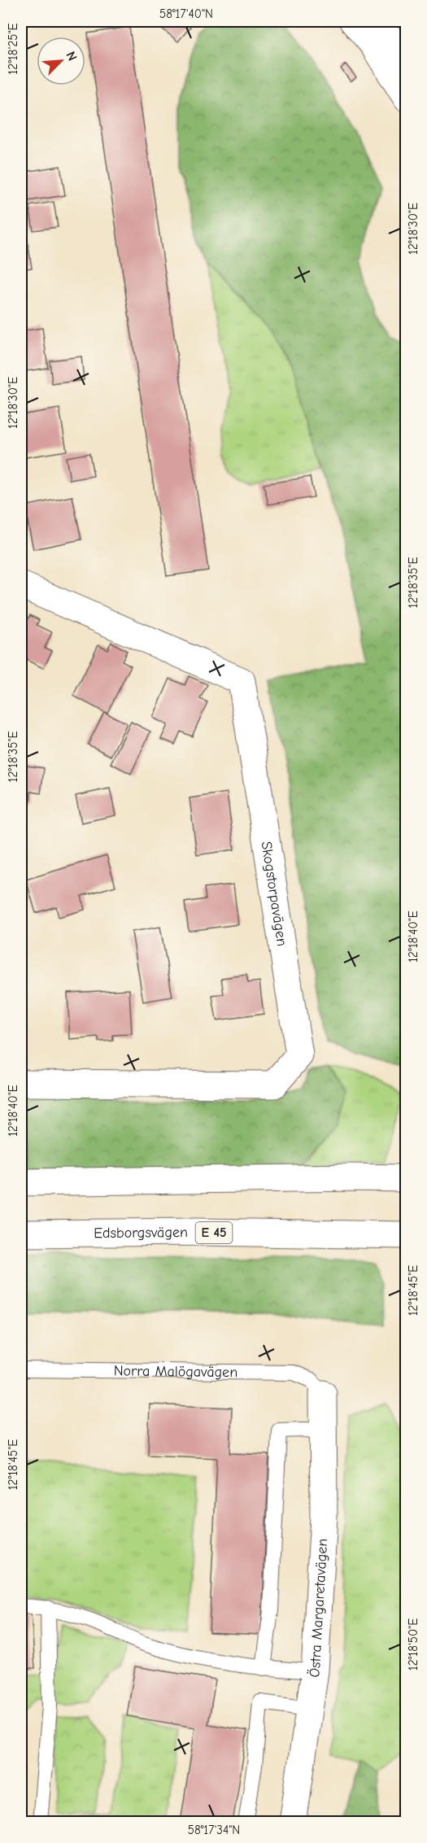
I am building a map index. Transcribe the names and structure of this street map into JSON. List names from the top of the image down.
{
  "streets": {
    "main road": [
      "Skogstorpavägen",
      "Edsborgsvägen",
      "E 45",
      "Östra Margaretavägen"
    ],
    "lane": ["Norra Malögavägen"]
  },
  "crossings": [
    ["Norra Malögavägen", "Östra Margaretavägen"]
  ],
  "north": "top right",
  "coordinates": [
    "58°17'40\"N",
    "12°18'25\"E",
    "12°18'30\"E",
    "12°18'35\"E",
    "12°18'40\"E",
    "12°18'45\"E",
    "12°18'50\"E",
    "58°17'34\"N"
  ]
}
